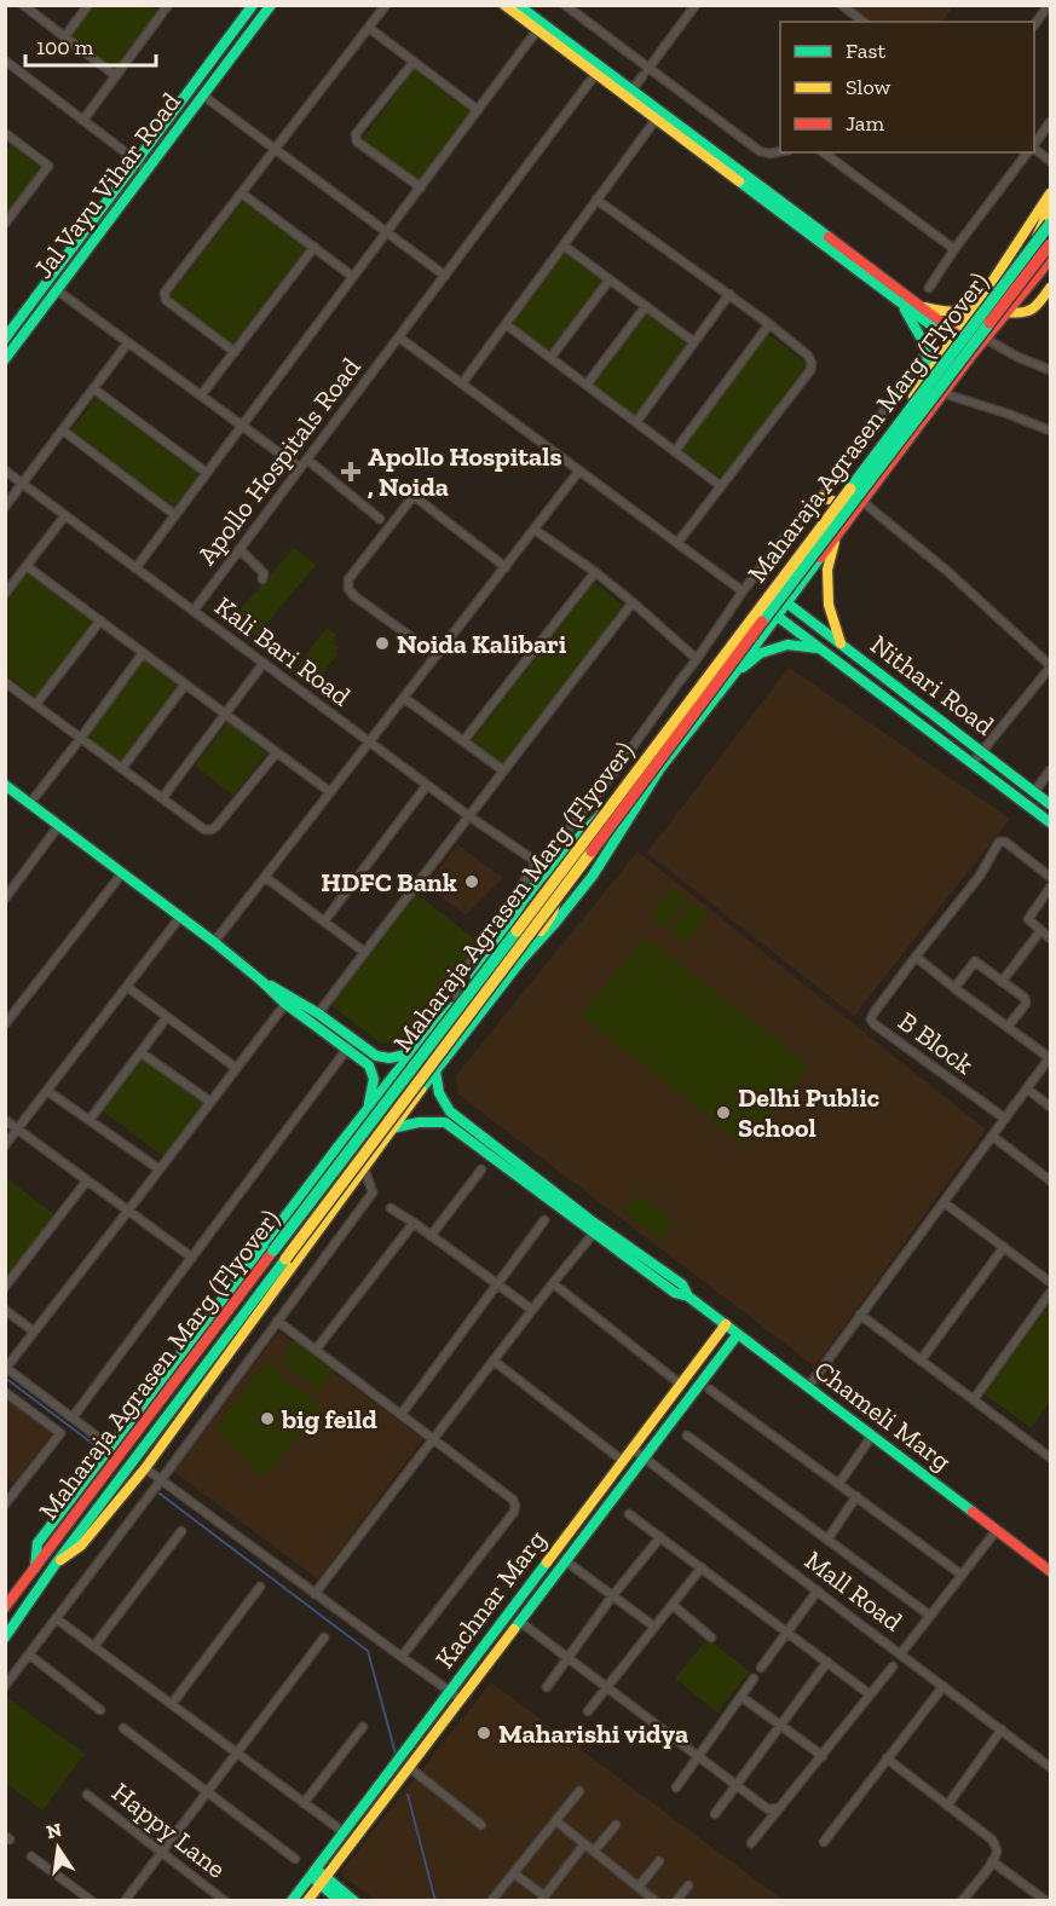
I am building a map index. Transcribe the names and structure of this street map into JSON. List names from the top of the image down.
{
  "streets": {
    "main road": [
      "Jal Vayu Vihar Road",
      "Maharaja Agrasen Marg (Flyover)",
      "Nithari Road",
      "Chameli Marg",
      "Kachnar Marg"
    ],
    "street": [
      "Apollo Hospitals Road",
      "Kali Bari Road",
      "B Block",
      "Mall Road",
      "Happy Lane"
    ]
  },
  "crossings": [
    ["Apollo Hospitals Road", "Kali Bari Road"],
    ["Chameli Marg", "Kachnar Marg"],
    ["Mall Road", "Kachnar Marg"]
  ],
  "places": {
    "health": ["Apollo Hospitals , Noida"],
    "other": [
      "Noida Kalibari",
      "HDFC Bank",
      "Delhi Public School",
      "big feild",
      "Maharishi vidya"
    ]
  },
  "legend": ["Fast", "Slow", "Jam"],
  "scale_bar": "100 m",
  "north": "top"
}
